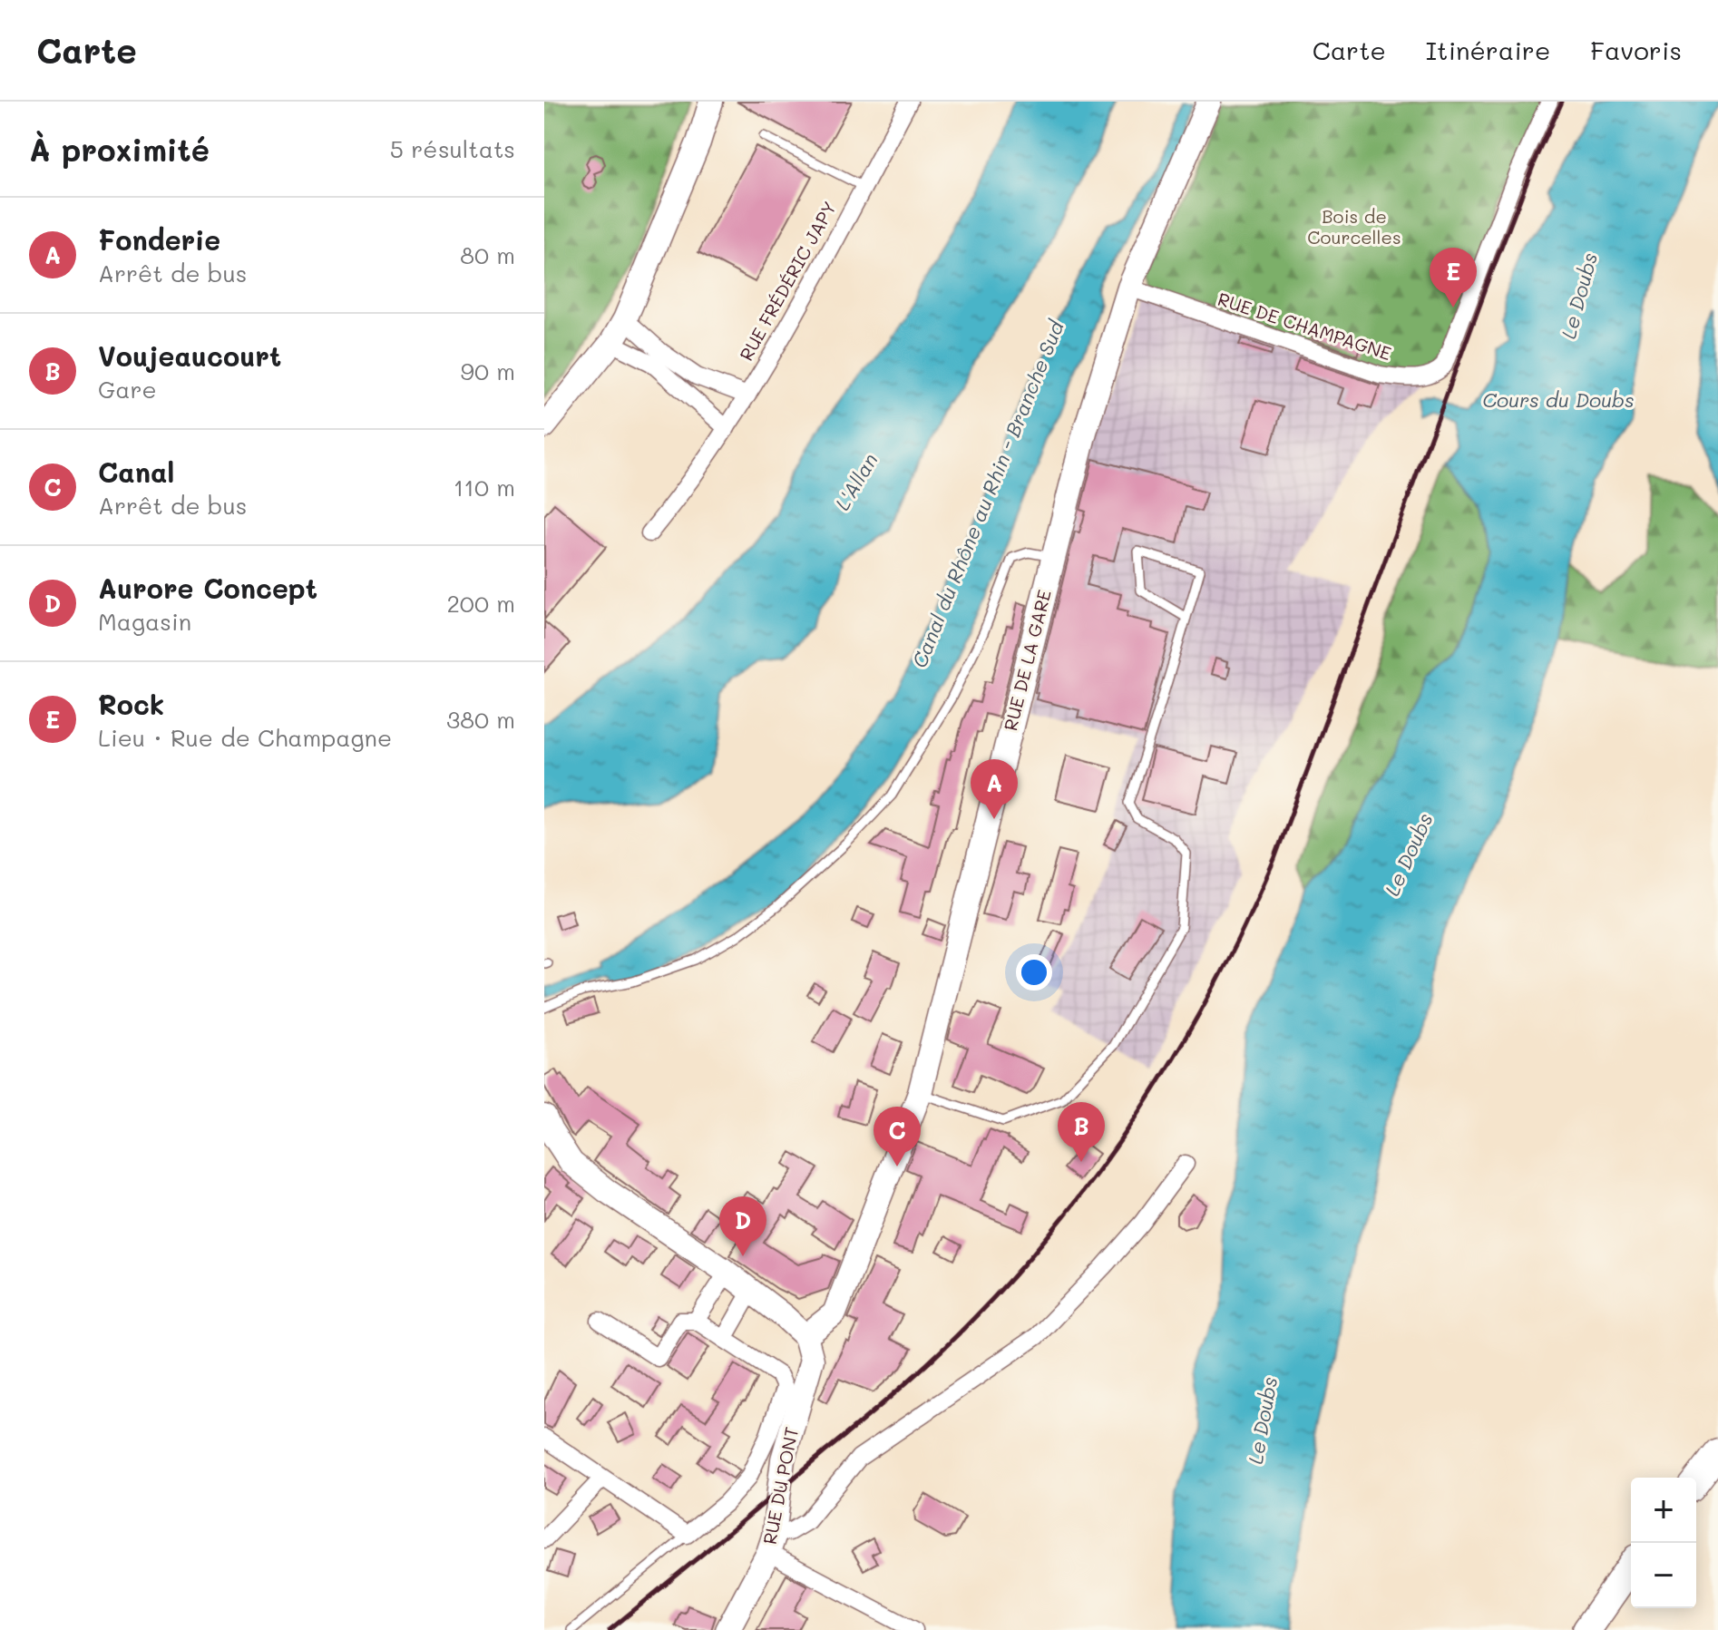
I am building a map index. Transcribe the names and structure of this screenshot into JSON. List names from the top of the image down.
{
  "streets": {
    "main road": ["RUE DE LA GARE", "RUE DU PONT"],
    "street": ["RUE FRÉDÉRIC JAPY", "RUE DE CHAMPAGNE"]
  },
  "crossings": [
    ["RUE DE CHAMPAGNE", "RUE DE LA GARE"],
    ["RUE DE LA GARE", "RUE DU PONT"]
  ],
  "water": [
    "Le Doubs",
    "Cours du Doubs",
    "L'Allan",
    "Canal du Rhône au Rhin - Branche Sud"
  ],
  "parks": ["Bois de Courcelles"],
  "page": {
    "header": "Carte",
    "nav": ["Carte", "Itinéraire", "Favoris"],
    "heading": ["À proximité", "5 résultats"],
    "list": [
      {
        "mark": "A",
        "name": "Fonderie",
        "note": "Arrêt de bus",
        "value": "80 m"
      },
      {
        "mark": "B",
        "name": "Voujeaucourt",
        "note": "Gare",
        "value": "90 m"
      },
      {
        "mark": "C",
        "name": "Canal",
        "note": "Arrêt de bus",
        "value": "110 m"
      },
      {
        "mark": "D",
        "name": "Aurore Concept",
        "note": "Magasin",
        "value": "200 m"
      },
      {
        "mark": "E",
        "name": "Rock",
        "note": "Lieu · Rue de Champagne",
        "value": "380 m"
      }
    ],
    "pins": [
      "E",
      "A",
      "B",
      "C",
      "D"
    ],
    "map_buttons": ["+", "−"]
  }
}
